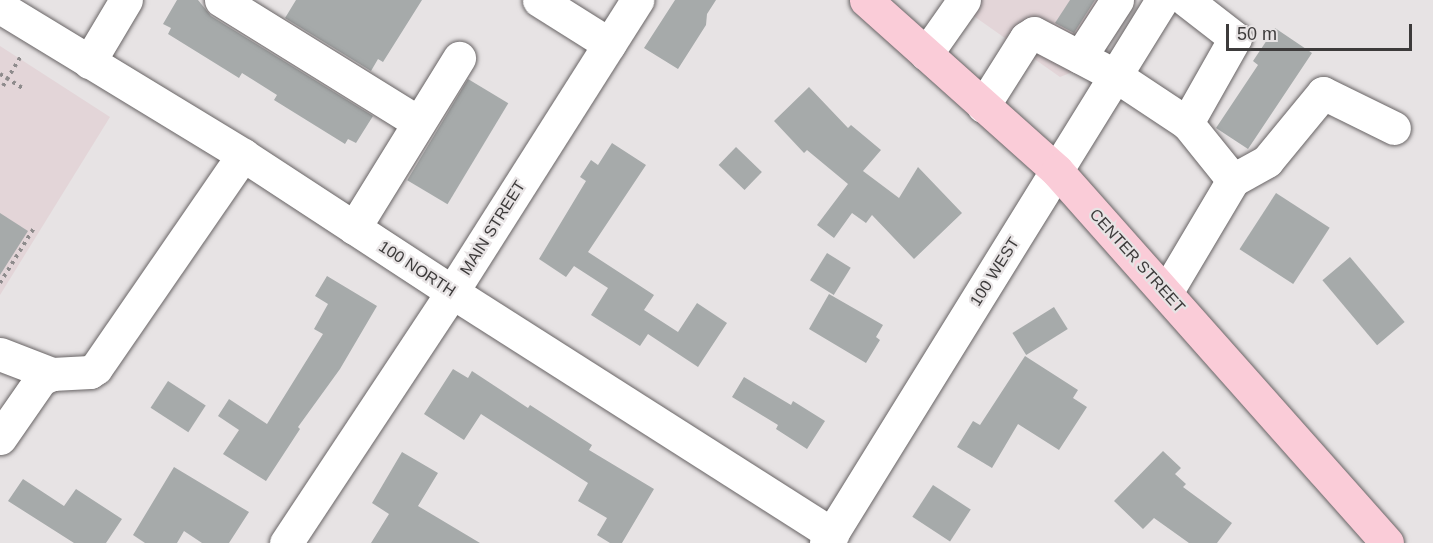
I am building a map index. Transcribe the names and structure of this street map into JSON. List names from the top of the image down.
{
  "streets": {
    "main road": ["CENTER STREET"],
    "street": ["MAIN STREET", "100 NORTH", "100 WEST"]
  },
  "crossings": [
    ["MAIN STREET", "100 NORTH"],
    ["CENTER STREET", "100 WEST"],
    ["100 NORTH", "100 WEST"]
  ],
  "scale_bar": "50 m"
}
